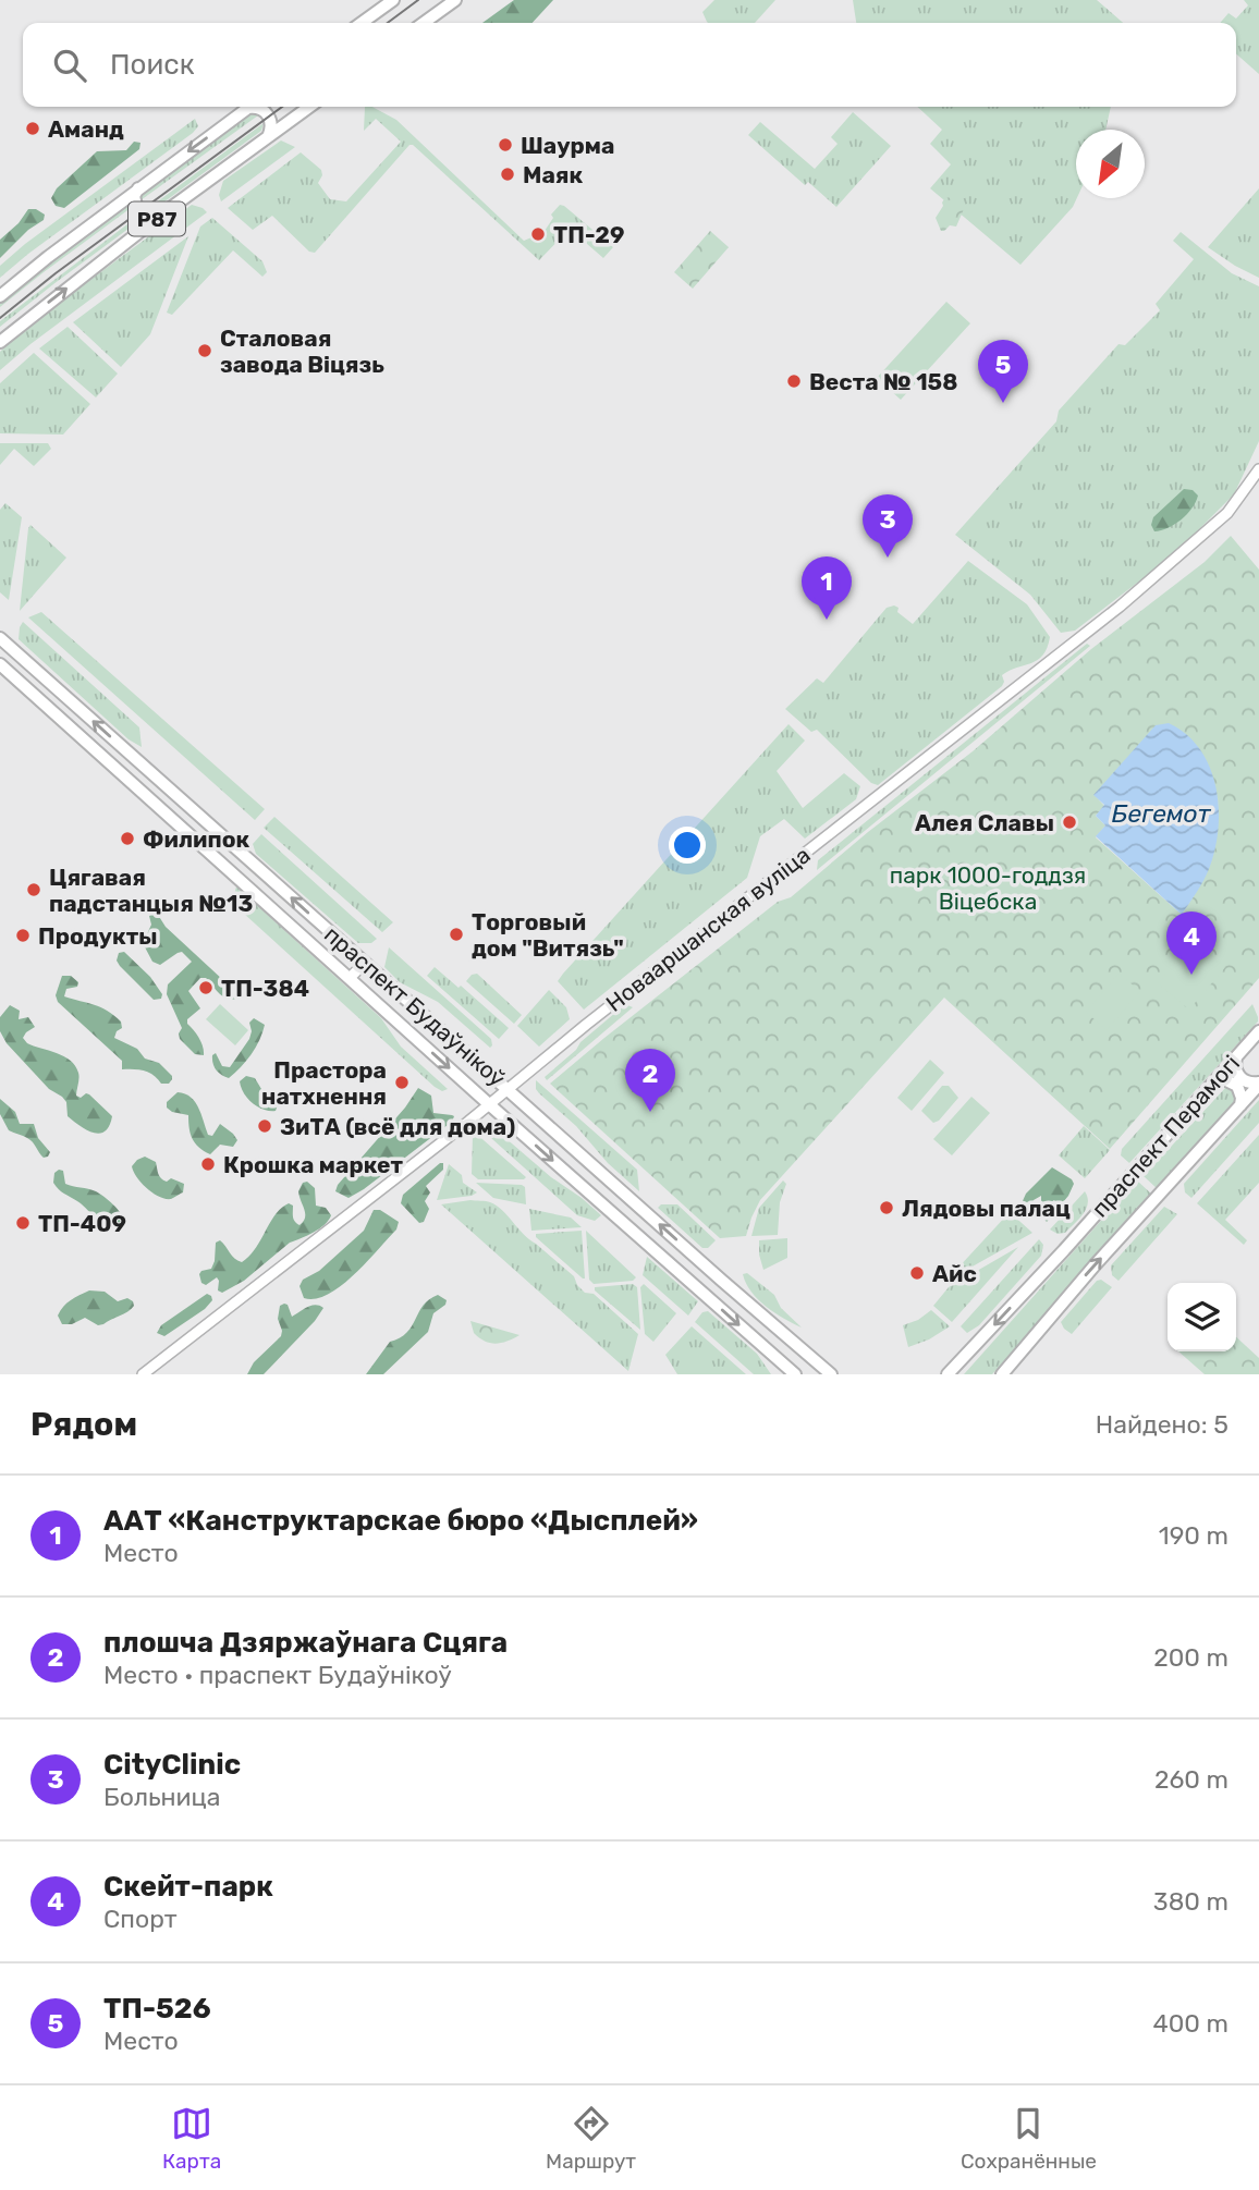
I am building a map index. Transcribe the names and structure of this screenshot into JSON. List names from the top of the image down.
{
  "streets": {
    "main road": ["Р87", "праспект Будаўнікоў", "праспект Перамогі"],
    "street": ["Новааршанская вуліца"]
  },
  "crossings": [
    ["Новааршанская вуліца", "праспект Будаўнікоў"]
  ],
  "water": ["Бегемот"],
  "parks": ["парк 1000-годдзя Віцебска"],
  "places": [
    "Аманд",
    "Шаурма",
    "Маяк",
    "ТП-29",
    "Сталовая завода Віцязь",
    "Веста № 158",
    "Алея Славы",
    "Филипок",
    "Цягавая падстанцыя №13",
    "Торговый дом \"Витязь\"",
    "Продукты",
    "ТП-384",
    "Прастора натхнення",
    "ЗиТА (всё для дома)",
    "Крошка маркет",
    "Лядовы палац",
    "ТП-409",
    "Айс"
  ],
  "north": "bottom left",
  "page": {
    "search": "Поиск",
    "pins": [
      "5",
      "3",
      "1",
      "4",
      "2"
    ],
    "heading": ["Рядом", "Найдено: 5"],
    "list": [
      {
        "mark": "1",
        "name": "ААТ «Канструктарскае бюро «Дысплей»",
        "note": "Место",
        "value": "190 m"
      },
      {
        "mark": "2",
        "name": "плошча Дзяржаўнага Сцяга",
        "note": "Место · праспект Будаўнікоў",
        "value": "200 m"
      },
      {
        "mark": "3",
        "name": "CityClinic",
        "note": "Больница",
        "value": "260 m"
      },
      {
        "mark": "4",
        "name": "Скейт-парк",
        "note": "Спорт",
        "value": "380 m"
      },
      {
        "mark": "5",
        "name": "ТП-526",
        "note": "Место",
        "value": "400 m"
      }
    ],
    "nav": ["Карта", "Маршрут", "Сохранённые"]
  }
}
